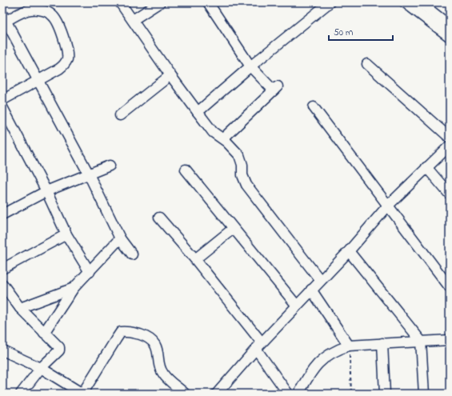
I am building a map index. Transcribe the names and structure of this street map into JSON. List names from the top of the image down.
{
  "scale_bar": "50 m"
}
